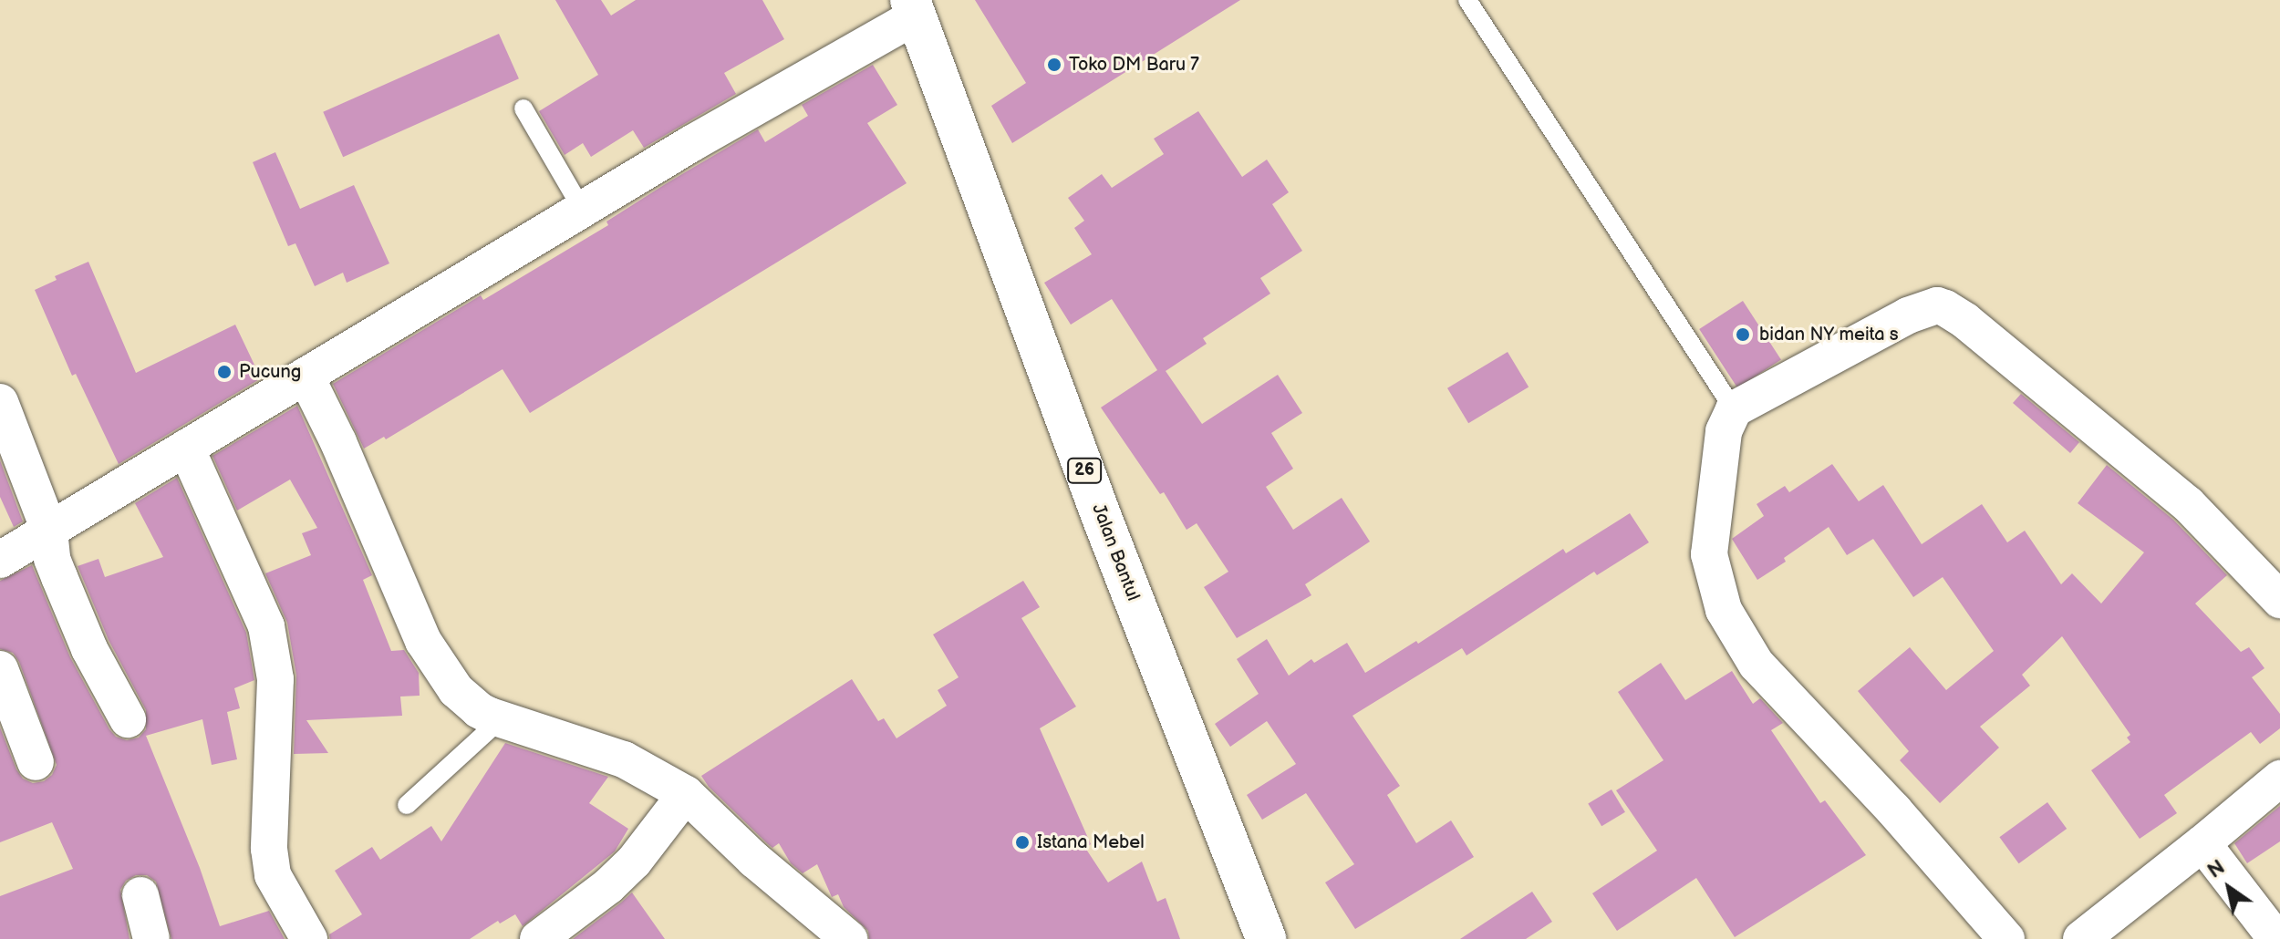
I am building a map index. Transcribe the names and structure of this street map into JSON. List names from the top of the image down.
{
  "streets": {
    "main road": ["26", "Jalan Bantul"]
  },
  "places": [
    "Toko DM Baru 7",
    "bidan NY meita s",
    "Pucung",
    "Istana Mebel"
  ],
  "north": "top left"
}
